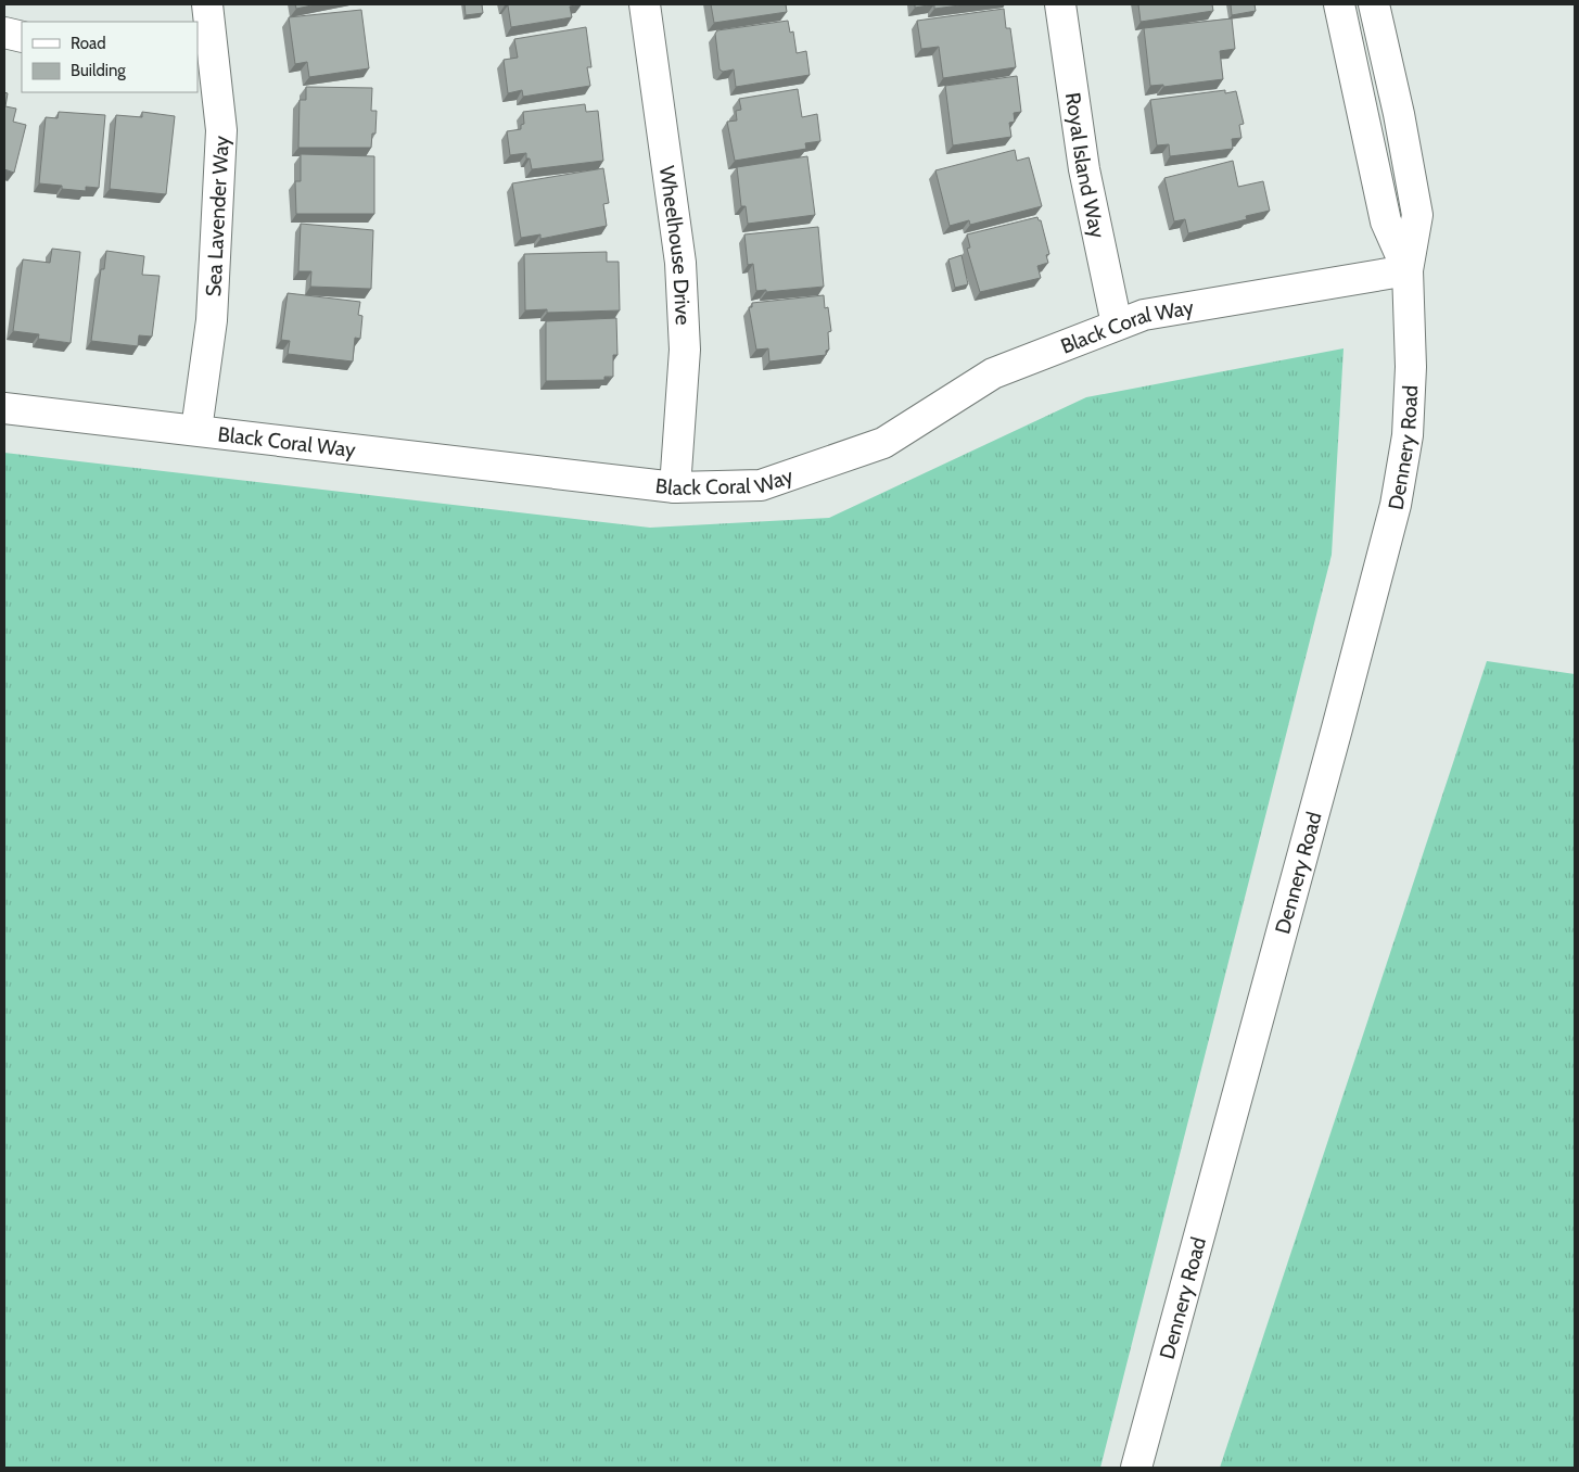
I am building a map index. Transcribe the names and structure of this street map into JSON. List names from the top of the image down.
{
  "streets": {
    "street": [
      "Royal Island Way",
      "Sea Lavender Way",
      "Wheelhouse Drive",
      "Black Coral Way",
      "Dennery Road"
    ]
  },
  "crossings": [
    ["Royal Island Way", "Black Coral Way"],
    ["Sea Lavender Way", "Black Coral Way"],
    ["Wheelhouse Drive", "Black Coral Way"],
    ["Black Coral Way", "Dennery Road"]
  ],
  "legend": ["Road", "Building"]
}
